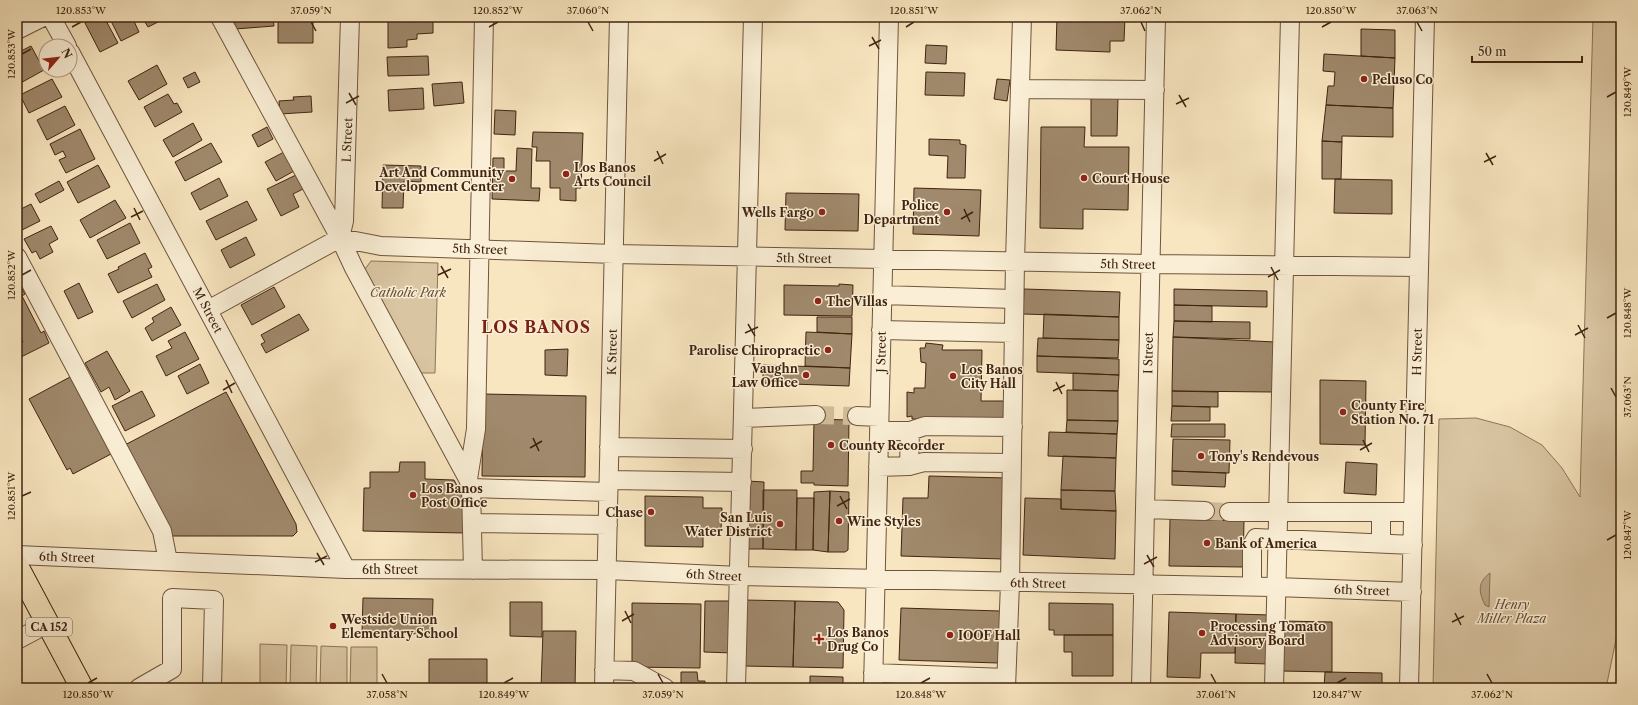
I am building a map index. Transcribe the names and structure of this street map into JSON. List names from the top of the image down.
{
  "streets": {
    "highway": ["CA 152"],
    "street": [
      "L Street",
      "5th Street",
      "M Street",
      "K Street",
      "J Street",
      "H Street",
      "I Street",
      "6th Street"
    ]
  },
  "crossings": [
    ["L Street", "5th Street"],
    ["5th Street", "K Street"],
    ["5th Street", "J Street"],
    ["5th Street", "H Street"],
    ["5th Street", "I Street"],
    ["M Street", "6th Street"],
    ["K Street", "6th Street"],
    ["J Street", "6th Street"],
    ["H Street", "6th Street"],
    ["I Street", "6th Street"]
  ],
  "districts": ["LOS BANOS"],
  "parks": ["Catholic Park", "Henry Miller Plaza"],
  "places": {
    "other": [
      "Peluso Co",
      "Los Banos Arts Council",
      "Court House",
      "Art And Community Development Center",
      "Wells Fargo",
      "Police Department",
      "The Villas",
      "Parolise Chiropractic",
      "Vaughn Law Office",
      "Los Banos City Hall",
      "County Fire Station No. 71",
      "County Recorder",
      "Tony's Rendevous",
      "Los Banos Post Office",
      "Chase",
      "Wine Styles",
      "San Luis Water District",
      "Bank of America",
      "Westside Union Elementary School",
      "Processing Tomato Advisory Board",
      "IOOF Hall"
    ],
    "health": ["Los Banos Drug Co"]
  },
  "scale_bar": "50 m",
  "north": "top right",
  "coordinates": [
    "120.853°W",
    "37.059°N",
    "120.852°W",
    "37.060°N",
    "120.851°W",
    "37.062°N",
    "120.850°W",
    "37.063°N",
    "120.849°W",
    "120.848°W",
    "120.847°W",
    "37.058°N",
    "37.061°N"
  ]
}
